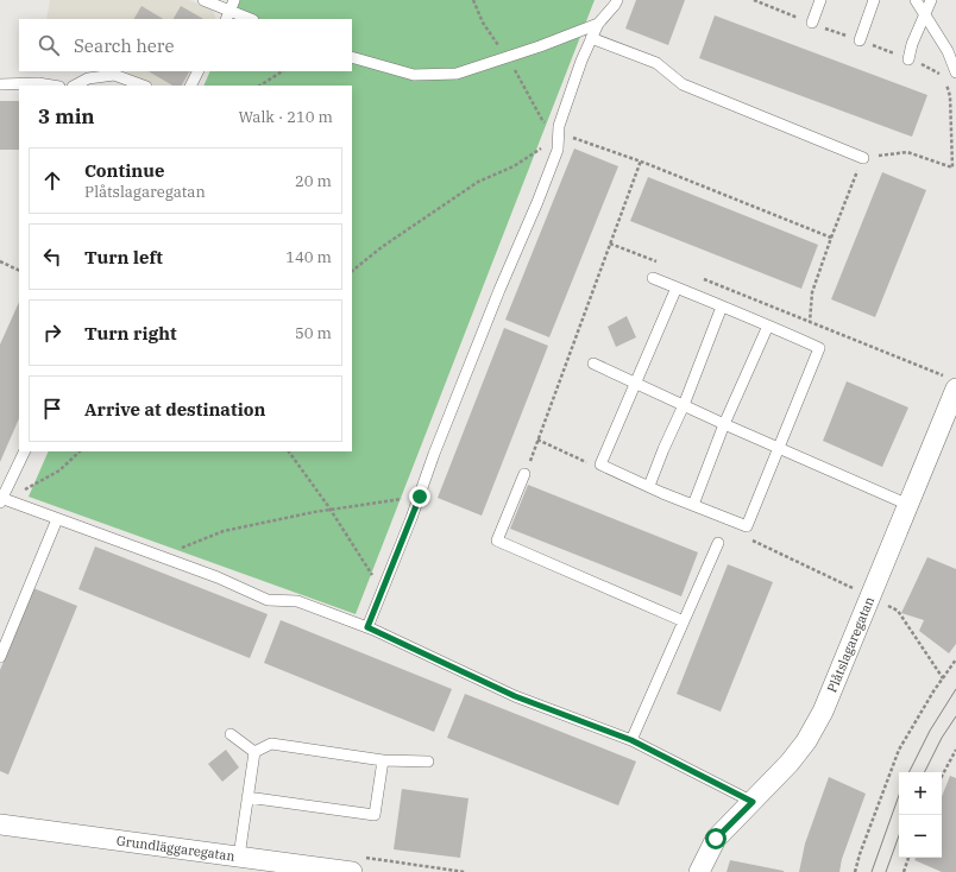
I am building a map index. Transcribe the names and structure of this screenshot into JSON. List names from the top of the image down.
{
  "streets": {
    "street": ["Plåtslagaregatan", "Grundläggaregatan"]
  },
  "page": {
    "search": "Search here",
    "heading": ["3 min", "Walk · 210 m"],
    "list": [
      ["Continue", "Plåtslagaregatan", "20 m"],
      ["Turn left", "140 m"],
      ["Turn right", "50 m"],
      "Arrive at destination"
    ],
    "map_buttons": ["+", "−"]
  }
}
